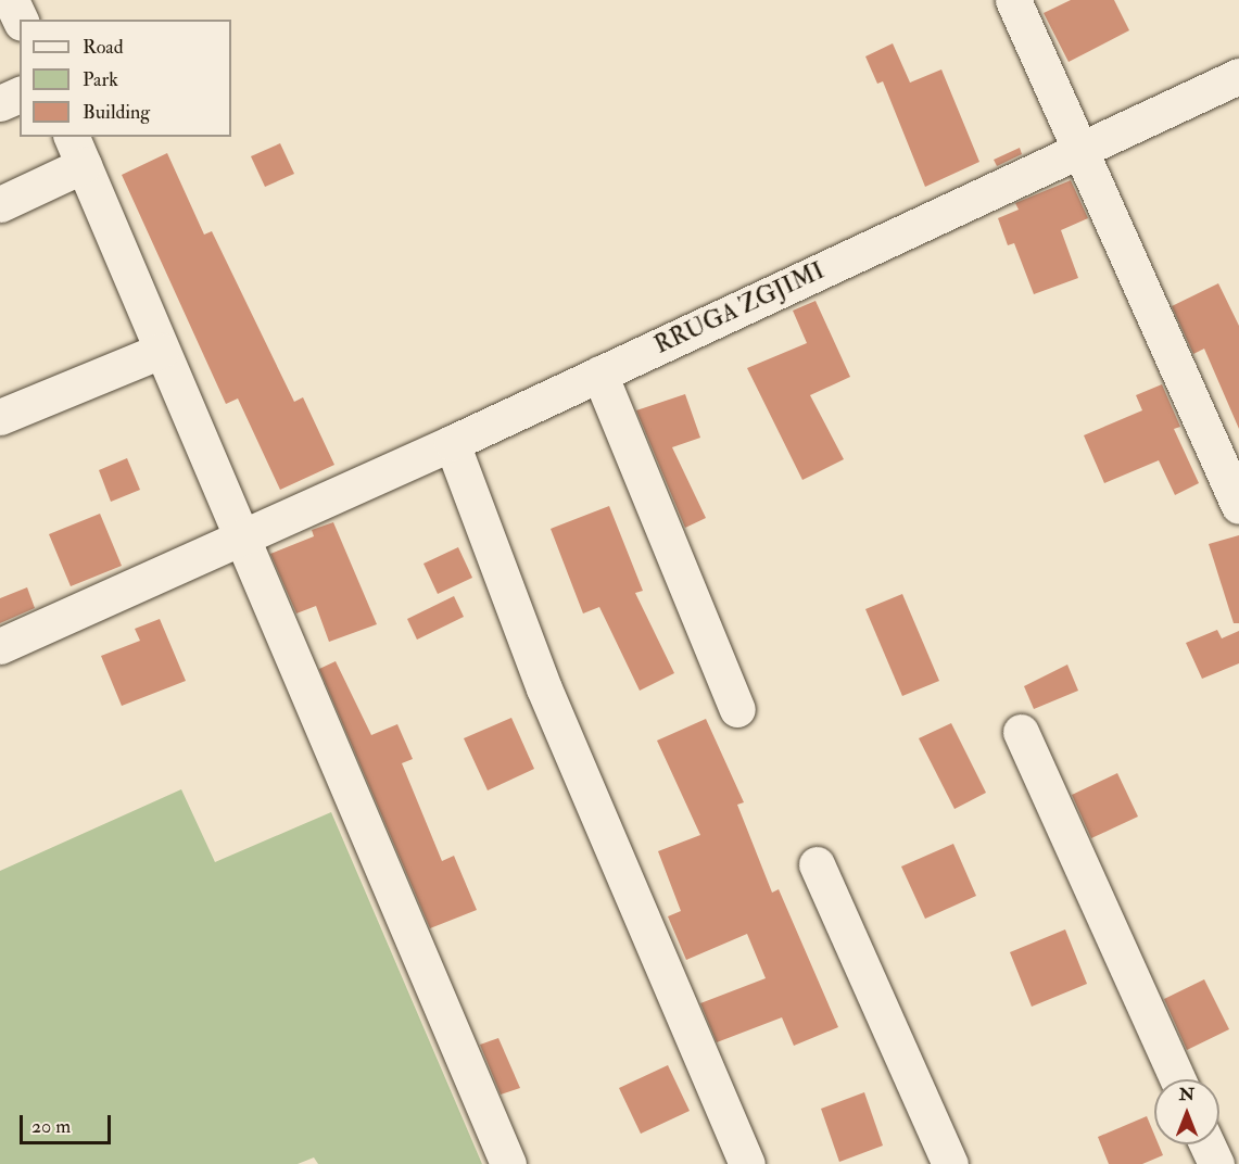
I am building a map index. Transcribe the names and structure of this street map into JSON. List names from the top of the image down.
{
  "streets": {
    "street": ["RRUGA ZGJIMI"]
  },
  "legend": ["Road", "Park", "Building"],
  "scale_bar": "20 m",
  "north": "top"
}
